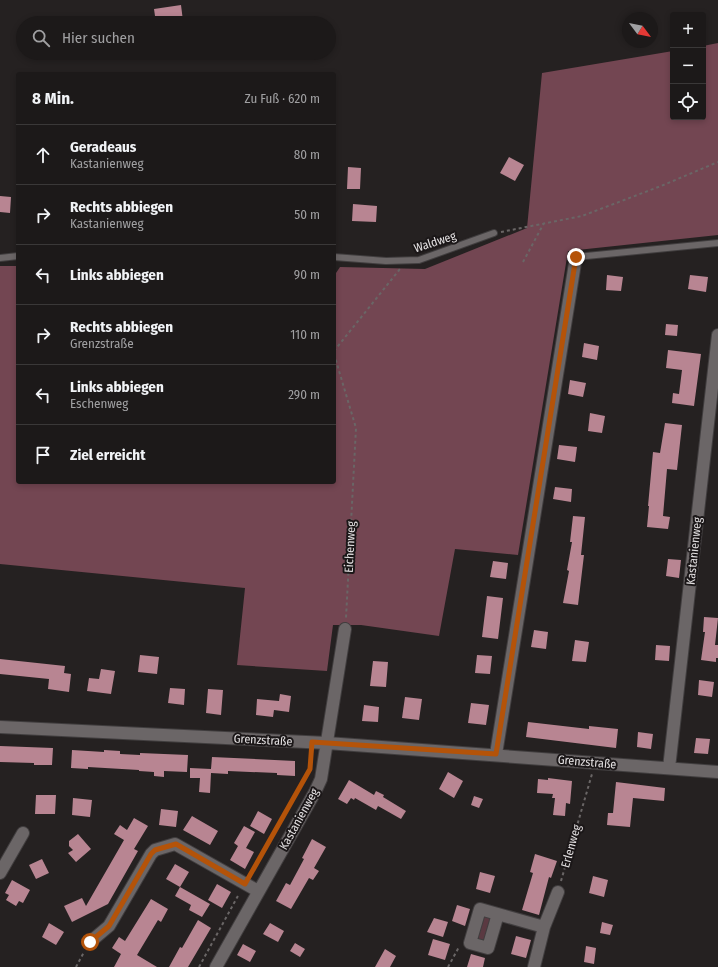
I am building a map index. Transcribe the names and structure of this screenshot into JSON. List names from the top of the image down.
{
  "streets": {
    "street": ["Kastanienweg", "Grenzstraße"],
    "lane": ["Waldweg"],
    "path": ["Eichenweg", "Erlenweg"]
  },
  "crossings": [
    ["Kastanienweg", "Grenzstraße"],
    ["Grenzstraße", "Erlenweg"]
  ],
  "north": "bottom right",
  "page": {
    "map_buttons": ["+", "−"],
    "search": "Hier suchen",
    "heading": ["8 Min.", "Zu Fuß · 620 m"],
    "list": [
      ["Geradeaus", "Kastanienweg", "80 m"],
      ["Rechts abbiegen", "Kastanienweg", "50 m"],
      ["Links abbiegen", "90 m"],
      ["Rechts abbiegen", "Grenzstraße", "110 m"],
      ["Links abbiegen", "Eschenweg", "290 m"],
      "Ziel erreicht"
    ]
  }
}
